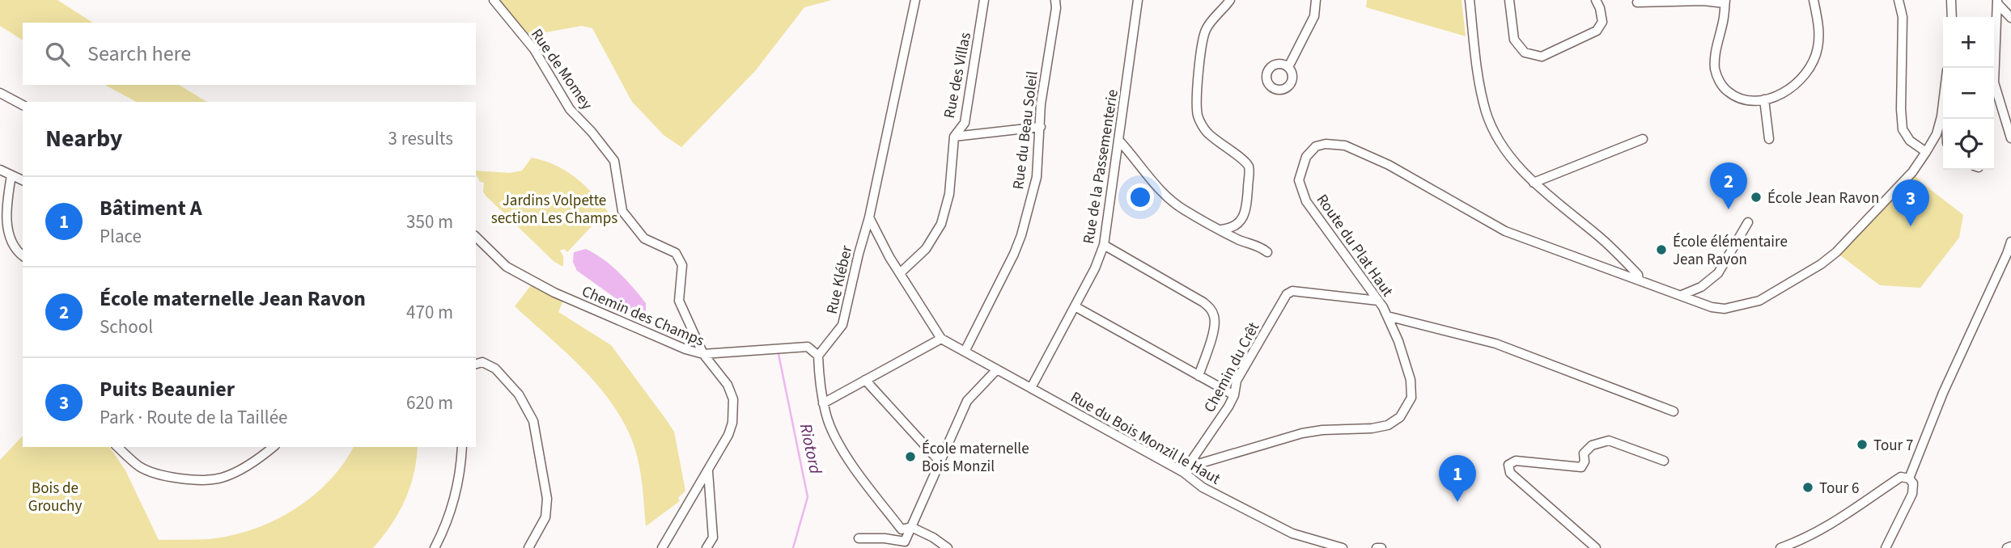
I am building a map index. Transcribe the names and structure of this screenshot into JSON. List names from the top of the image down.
{
  "streets": {
    "street": [
      "Rue de Momey",
      "Rue des Villas",
      "Rue du Beau Soleil",
      "Rue de la Passementerie",
      "Route du Plat Haut",
      "Rue Kléber",
      "Chemin des Champs",
      "Chemin du Crêt",
      "Rue du Bois Monzil le Haut"
    ]
  },
  "crossings": [
    ["Rue de Momey", "Chemin des Champs"],
    ["Rue du Beau Soleil", "Rue du Bois Monzil le Haut"],
    ["Rue de la Passementerie", "Rue du Bois Monzil le Haut"],
    ["Route du Plat Haut", "Chemin du Crêt"],
    ["Route du Plat Haut", "Rue du Bois Monzil le Haut"],
    ["Chemin du Crêt", "Rue du Bois Monzil le Haut"]
  ],
  "water": ["Riotord"],
  "parks": ["Jardins Volpette section Les Champs", "Bois de Grouchy"],
  "places": [
    "École Jean Ravon",
    "École élémentaire Jean Ravon",
    "Tour 7",
    "École maternelle Bois Monzil",
    "Tour 6"
  ],
  "page": {
    "map_buttons": ["+", "−"],
    "search": "Search here",
    "heading": ["Nearby", "3 results"],
    "pins": ["2", "3", "1"],
    "list": [
      {
        "mark": "1",
        "name": "Bâtiment A",
        "note": "Place",
        "value": "350 m"
      },
      {
        "mark": "2",
        "name": "École maternelle Jean Ravon",
        "note": "School",
        "value": "470 m"
      },
      {
        "mark": "3",
        "name": "Puits Beaunier",
        "note": "Park · Route de la Taillée",
        "value": "620 m"
      }
    ]
  }
}
